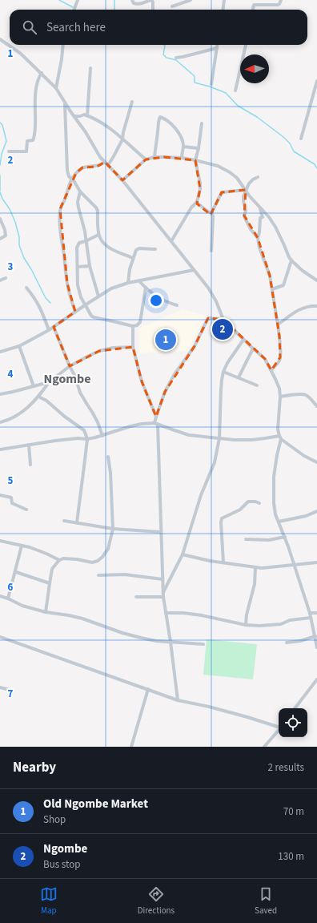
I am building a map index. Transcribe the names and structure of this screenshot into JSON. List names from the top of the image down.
{
  "districts": ["Ngombe"],
  "north": "left",
  "page": {
    "search": "Search here",
    "pins": ["2", "1"],
    "heading": ["Nearby", "2 results"],
    "list": [
      {
        "mark": "1",
        "name": "Old Ngombe Market",
        "note": "Shop",
        "value": "70 m"
      },
      {
        "mark": "2",
        "name": "Ngombe",
        "note": "Bus stop",
        "value": "130 m"
      }
    ],
    "nav": ["Map", "Directions", "Saved"]
  },
  "grid": {
    "rows": [
      "1",
      "2",
      "3",
      "4",
      "5",
      "6",
      "7"
    ]
  }
}
